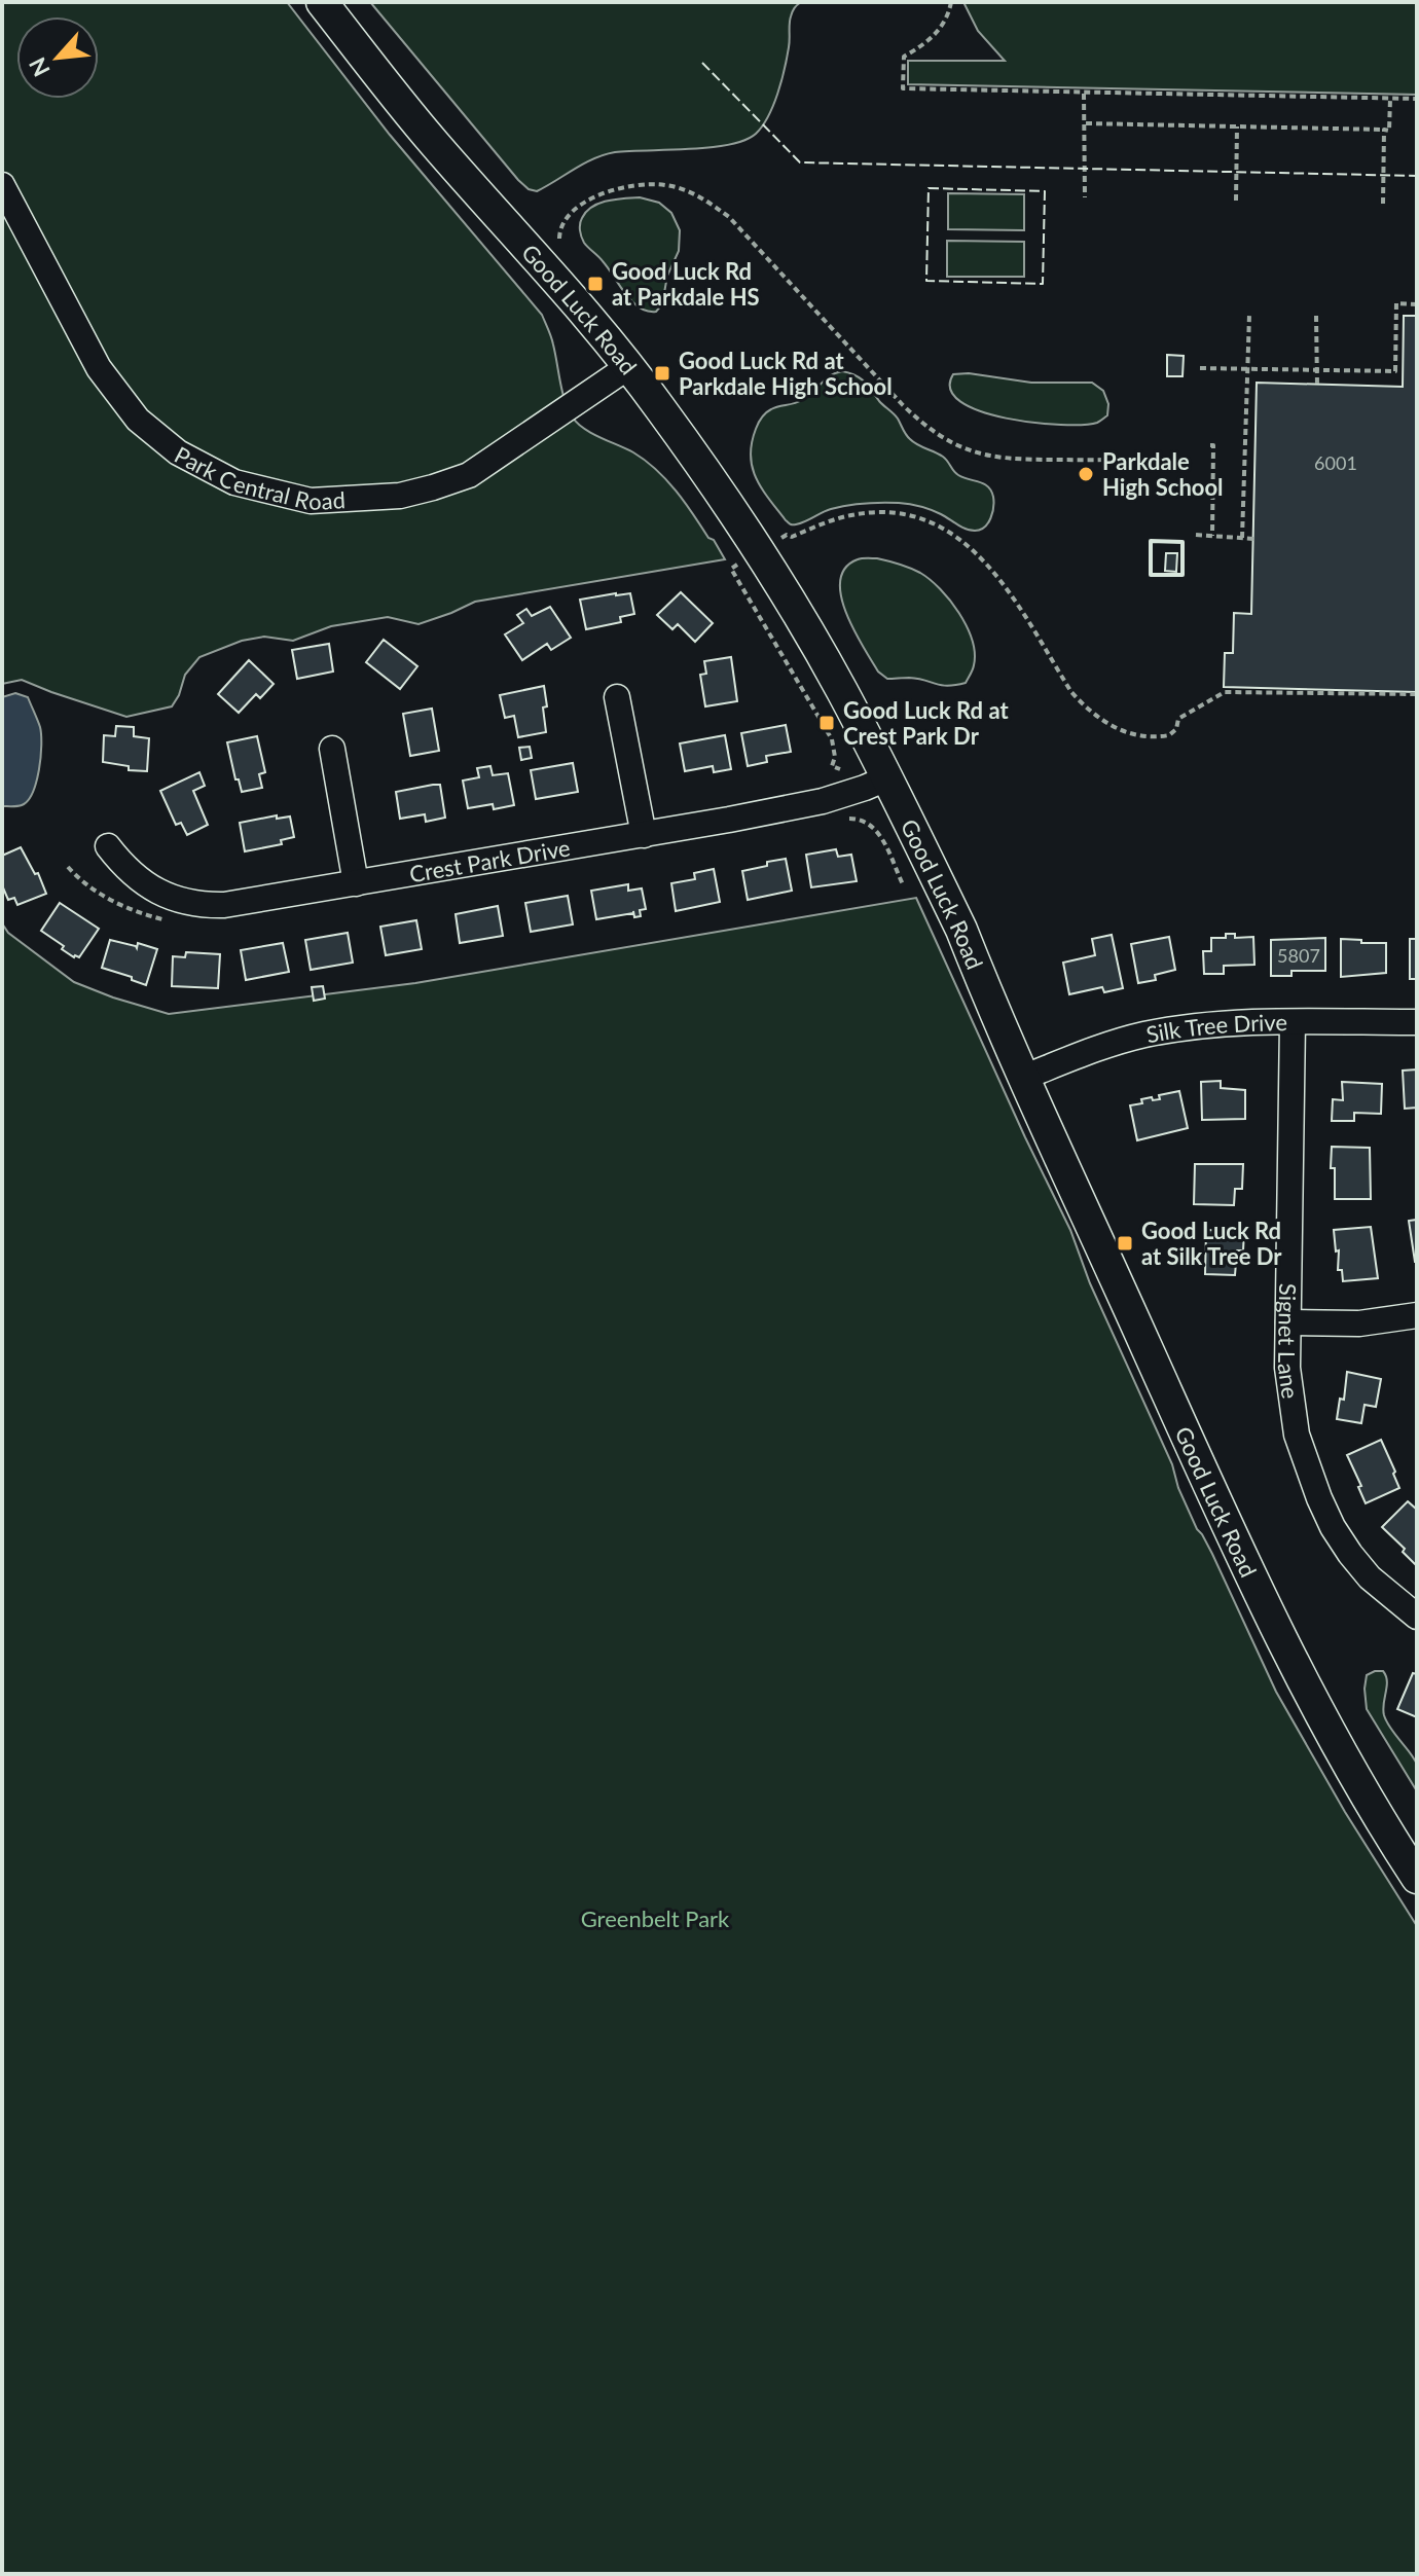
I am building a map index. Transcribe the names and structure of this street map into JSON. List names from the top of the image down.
{
  "streets": {
    "main road": ["Good Luck Road"],
    "street": [
      "Park Central Road",
      "Crest Park Drive",
      "Silk Tree Drive",
      "Signet Lane"
    ]
  },
  "crossings": [
    ["Good Luck Road", "Park Central Road"],
    ["Good Luck Road", "Crest Park Drive"],
    ["Good Luck Road", "Silk Tree Drive"],
    ["Silk Tree Drive", "Signet Lane"]
  ],
  "parks": ["Greenbelt Park"],
  "places": {
    "transit": [
      "Good Luck Rd at Parkdale HS",
      "Good Luck Rd at Parkdale High School",
      "Good Luck Rd at Crest Park Dr",
      "Good Luck Rd at Silk Tree Dr"
    ],
    "other": ["Parkdale High School"]
  },
  "house_numbers": ["6001", "5807"],
  "north": "bottom left"
}
